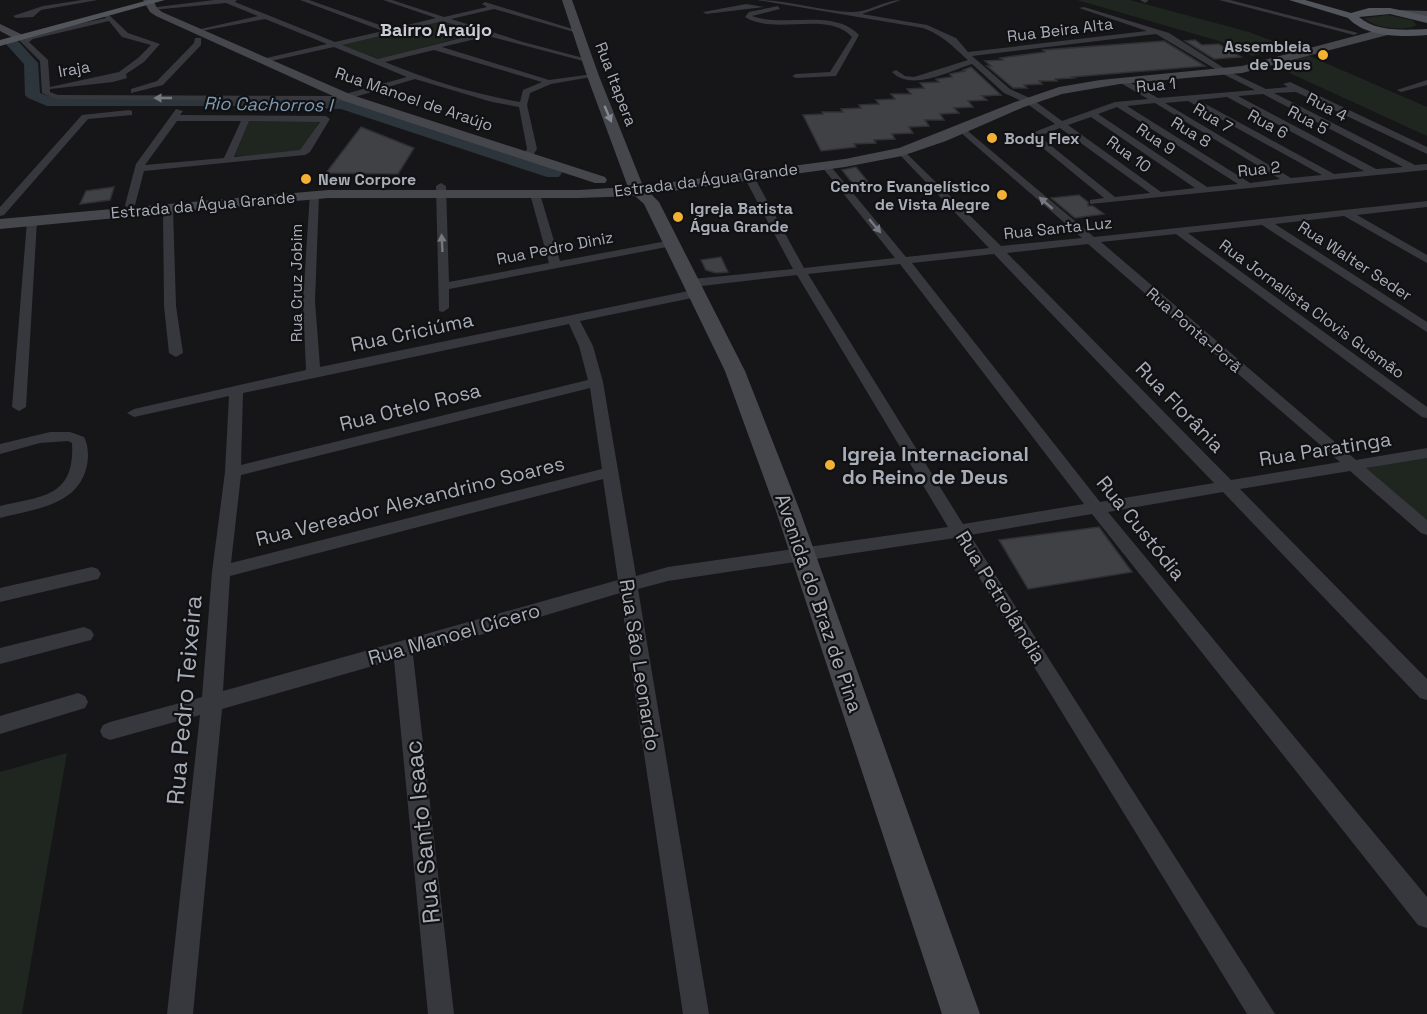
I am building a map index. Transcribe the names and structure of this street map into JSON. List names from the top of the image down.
{
  "streets": {
    "main road": [
      "Rua Itapera",
      "Rua Manoel de Araújo",
      "Estrada da Água Grande",
      "Avenida do Braz de Pina"
    ],
    "street": [
      "Rua Beira Alta",
      "Iraja",
      "Rua 1",
      "Rua 4",
      "Rua 7",
      "Rua 5",
      "Rua 6",
      "Rua 8",
      "Rua 9",
      "Rua 10",
      "Rua 2",
      "Rua Santa Luz",
      "Rua Pedro Diniz",
      "Rua Walter Seder",
      "Rua Cruz Jobim",
      "Rua Jornalista Clovis Gusmão",
      "Rua Ponta-Porã",
      "Rua Criciúma",
      "Rua Otelo Rosa",
      "Rua Florânia",
      "Rua Paratinga",
      "Rua Vereador Alexandrino Soares",
      "Rua Custódia",
      "Rua Petrolândia",
      "Rua Manoel Cícero",
      "Rua São Leonardo",
      "Rua Pedro Teixeira",
      "Rua Santo Isaac"
    ]
  },
  "crossings": [
    ["Rua Beira Alta", "Rua 4"],
    ["Rua Beira Alta", "Rua 10"],
    ["Rua Itapera", "Estrada da Água Grande"],
    ["Rua Itapera", "Avenida do Braz de Pina"],
    ["Rua 1", "Rua 4"],
    ["Rua 1", "Rua 7"],
    ["Rua 1", "Rua 5"],
    ["Rua 1", "Rua 6"],
    ["Rua 1", "Rua 8"],
    ["Rua 1", "Rua 9"],
    ["Rua 1", "Rua 10"],
    ["Rua 1", "Rua 2"],
    ["Rua Manoel de Araújo", "Estrada da Água Grande"],
    ["Rua 4", "Rua 2"],
    ["Rua 4", "Estrada da Água Grande"],
    ["Rua 7", "Rua 2"],
    ["Rua 7", "Estrada da Água Grande"],
    ["Rua 5", "Rua 2"],
    ["Rua 6", "Rua 2"],
    ["Rua 8", "Rua 2"],
    ["Rua 9", "Rua 2"],
    ["Rua 10", "Rua 2"],
    ["Rua 10", "Estrada da Água Grande"],
    ["Estrada da Água Grande", "Rua Cruz Jobim"],
    ["Estrada da Água Grande", "Rua Ponta-Porã"],
    ["Estrada da Água Grande", "Rua Florânia"],
    ["Estrada da Água Grande", "Rua Custódia"],
    ["Estrada da Água Grande", "Rua Petrolândia"],
    ["Estrada da Água Grande", "Avenida do Braz de Pina"],
    ["Rua Santa Luz", "Rua Walter Seder"],
    ["Rua Santa Luz", "Rua Jornalista Clovis Gusmão"],
    ["Rua Santa Luz", "Rua Ponta-Porã"],
    ["Rua Santa Luz", "Rua Criciúma"],
    ["Rua Santa Luz", "Rua Florânia"],
    ["Rua Santa Luz", "Rua Custódia"],
    ["Rua Santa Luz", "Rua Petrolândia"],
    ["Rua Santa Luz", "Avenida do Braz de Pina"],
    ["Rua Pedro Diniz", "Avenida do Braz de Pina"],
    ["Rua Cruz Jobim", "Rua Criciúma"],
    ["Rua Ponta-Porã", "Rua Paratinga"],
    ["Rua Criciúma", "Avenida do Braz de Pina"],
    ["Rua Criciúma", "Rua São Leonardo"],
    ["Rua Criciúma", "Rua Pedro Teixeira"],
    ["Rua Otelo Rosa", "Rua São Leonardo"],
    ["Rua Otelo Rosa", "Rua Pedro Teixeira"],
    ["Rua Florânia", "Rua Paratinga"],
    ["Rua Paratinga", "Rua Custódia"],
    ["Rua Paratinga", "Rua Petrolândia"],
    ["Rua Paratinga", "Avenida do Braz de Pina"],
    ["Rua Paratinga", "Rua Manoel Cícero"],
    ["Rua Vereador Alexandrino Soares", "Rua São Leonardo"],
    ["Rua Vereador Alexandrino Soares", "Rua Pedro Teixeira"],
    ["Avenida do Braz de Pina", "Rua Manoel Cícero"],
    ["Rua Manoel Cícero", "Rua São Leonardo"],
    ["Rua Manoel Cícero", "Rua Pedro Teixeira"],
    ["Rua Manoel Cícero", "Rua Santo Isaac"]
  ],
  "one_way": ["Rua Itapera"],
  "districts": ["Bairro Araújo"],
  "water": ["Rio Cachorros I"],
  "places": [
    "Assembleia de Deus",
    "Body Flex",
    "New Corpore",
    "Centro Evangelístico de Vista Alegre",
    "Igreja Batista Água Grande",
    "Igreja Internacional do Reino de Deus"
  ]
}
